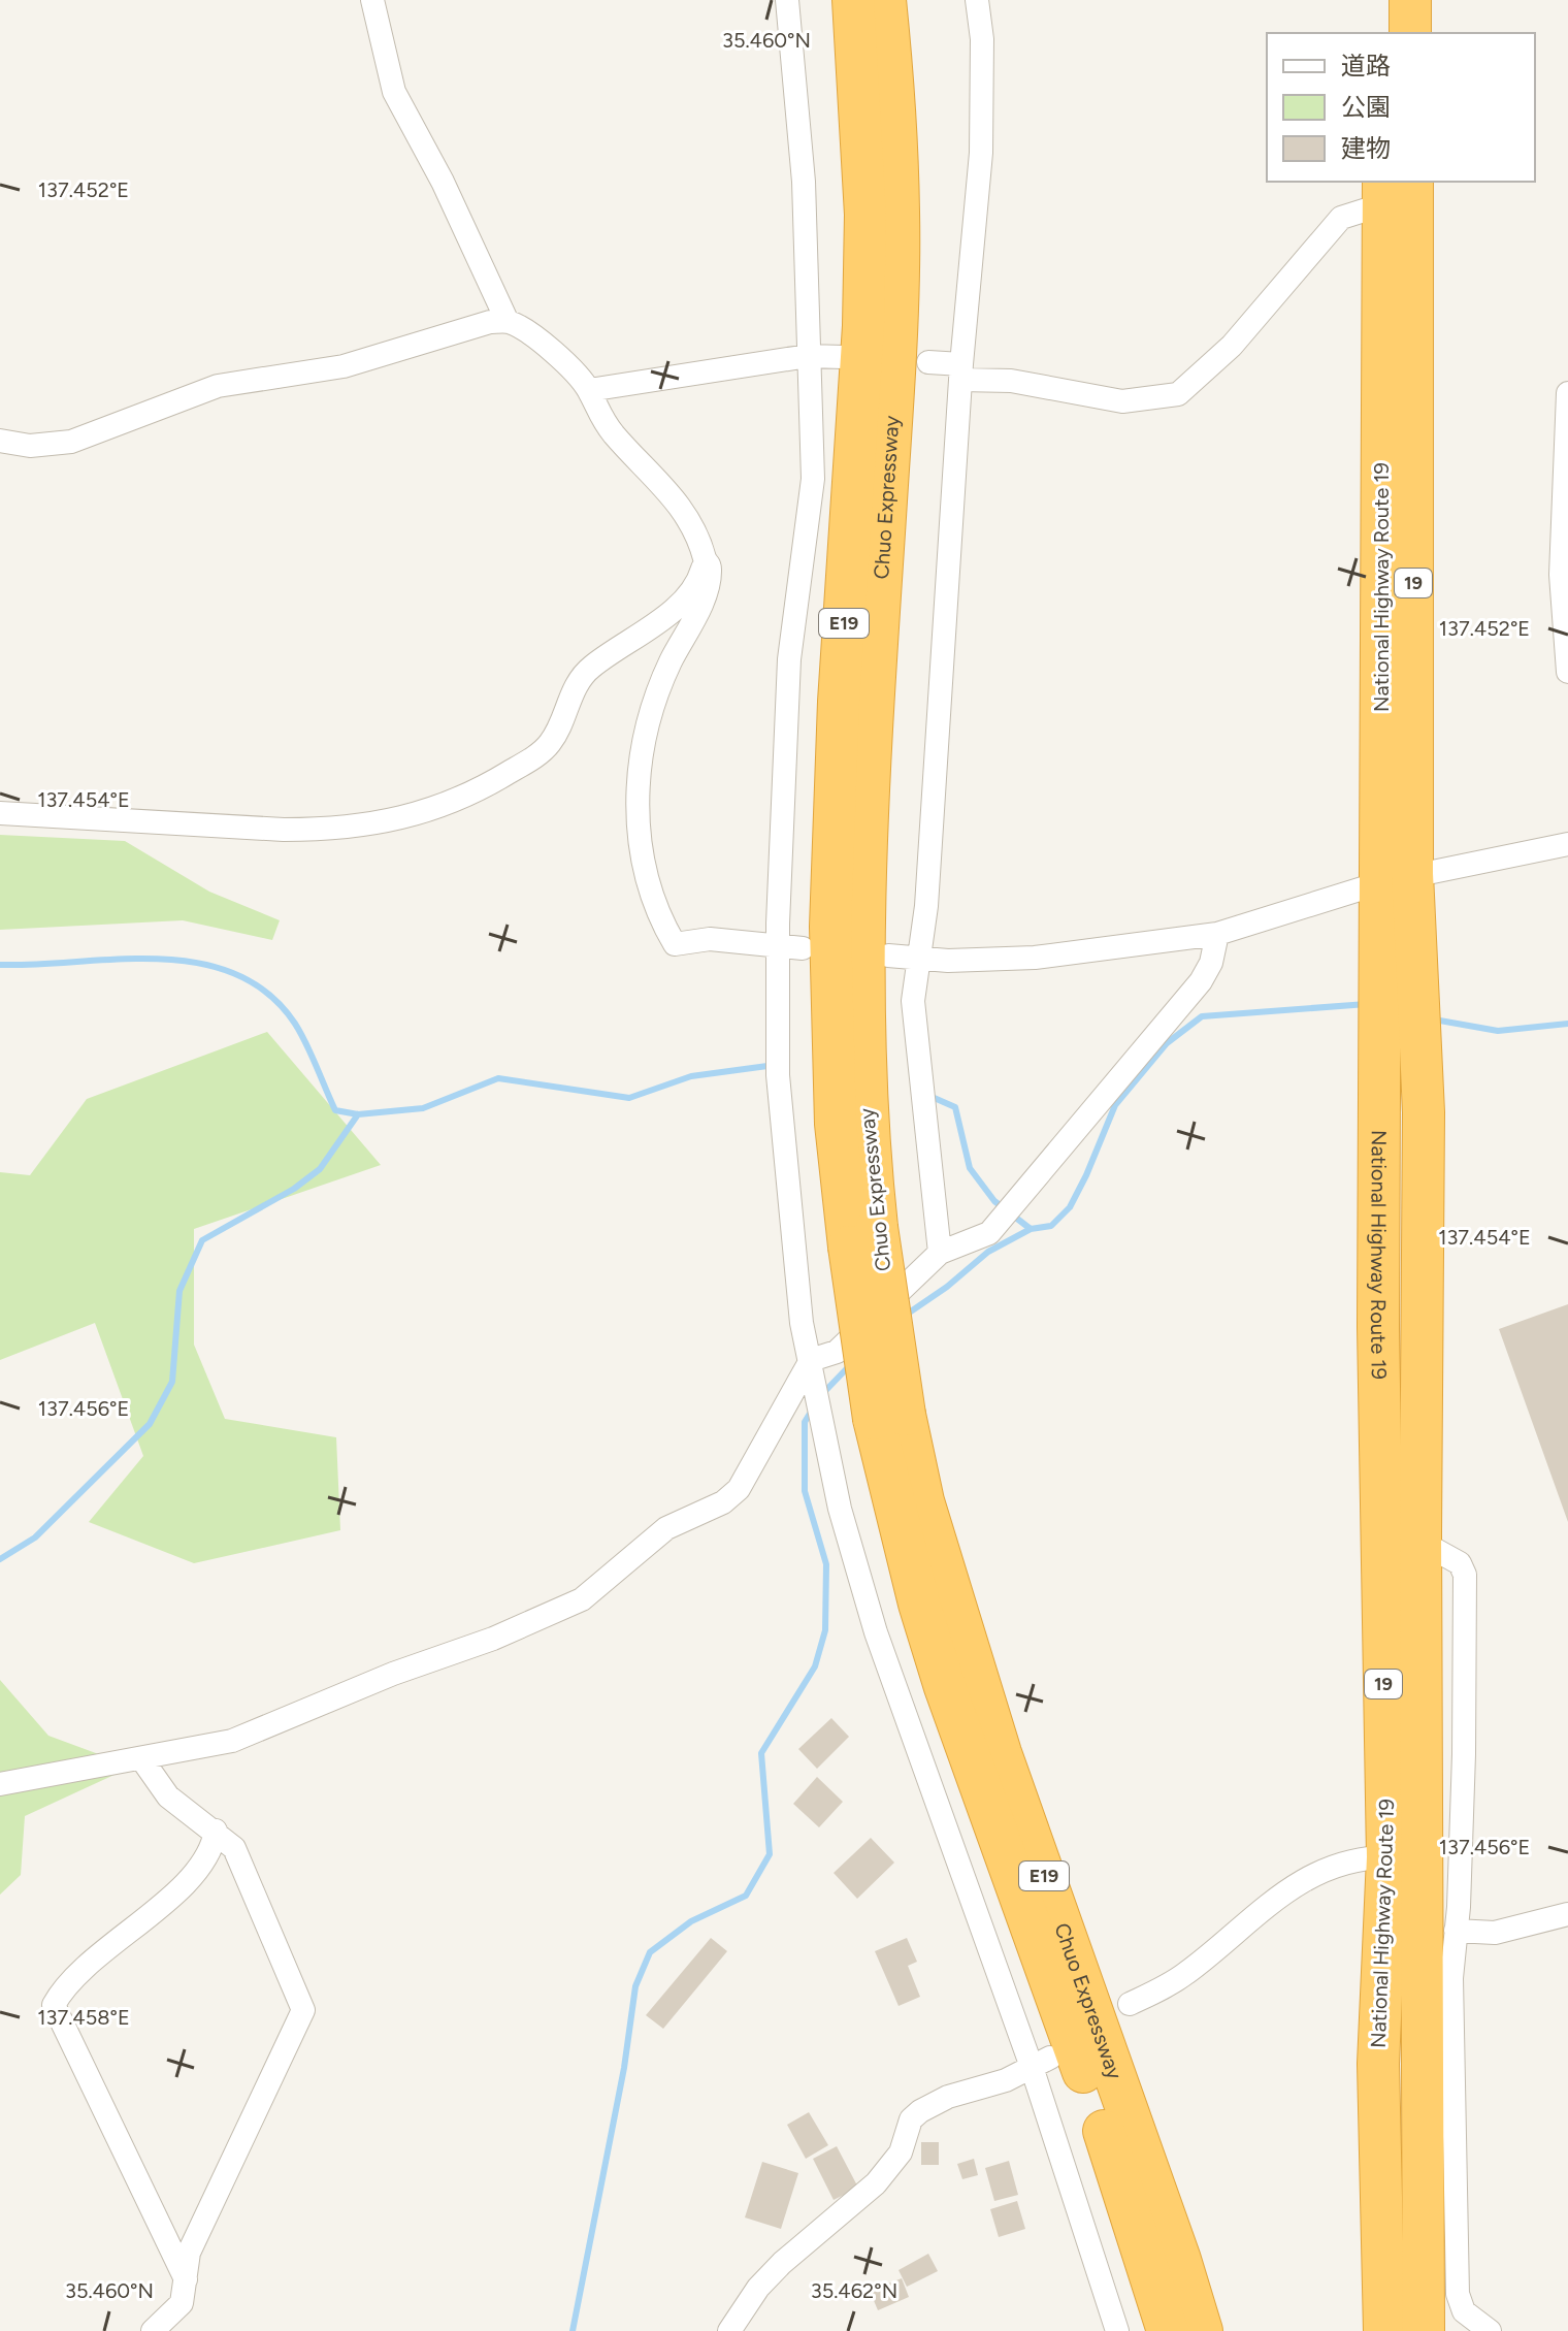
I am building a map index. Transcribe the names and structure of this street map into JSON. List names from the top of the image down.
{
  "streets": {
    "highway": [
      "Chuo Expressway",
      "19",
      "National Highway Route 19",
      "E19"
    ]
  },
  "legend": ["道路", "公園", "建物"],
  "coordinates": [
    "35.460°N",
    "137.452°E",
    "137.454°E",
    "137.456°E",
    "137.458°E",
    "35.462°N"
  ]
}
